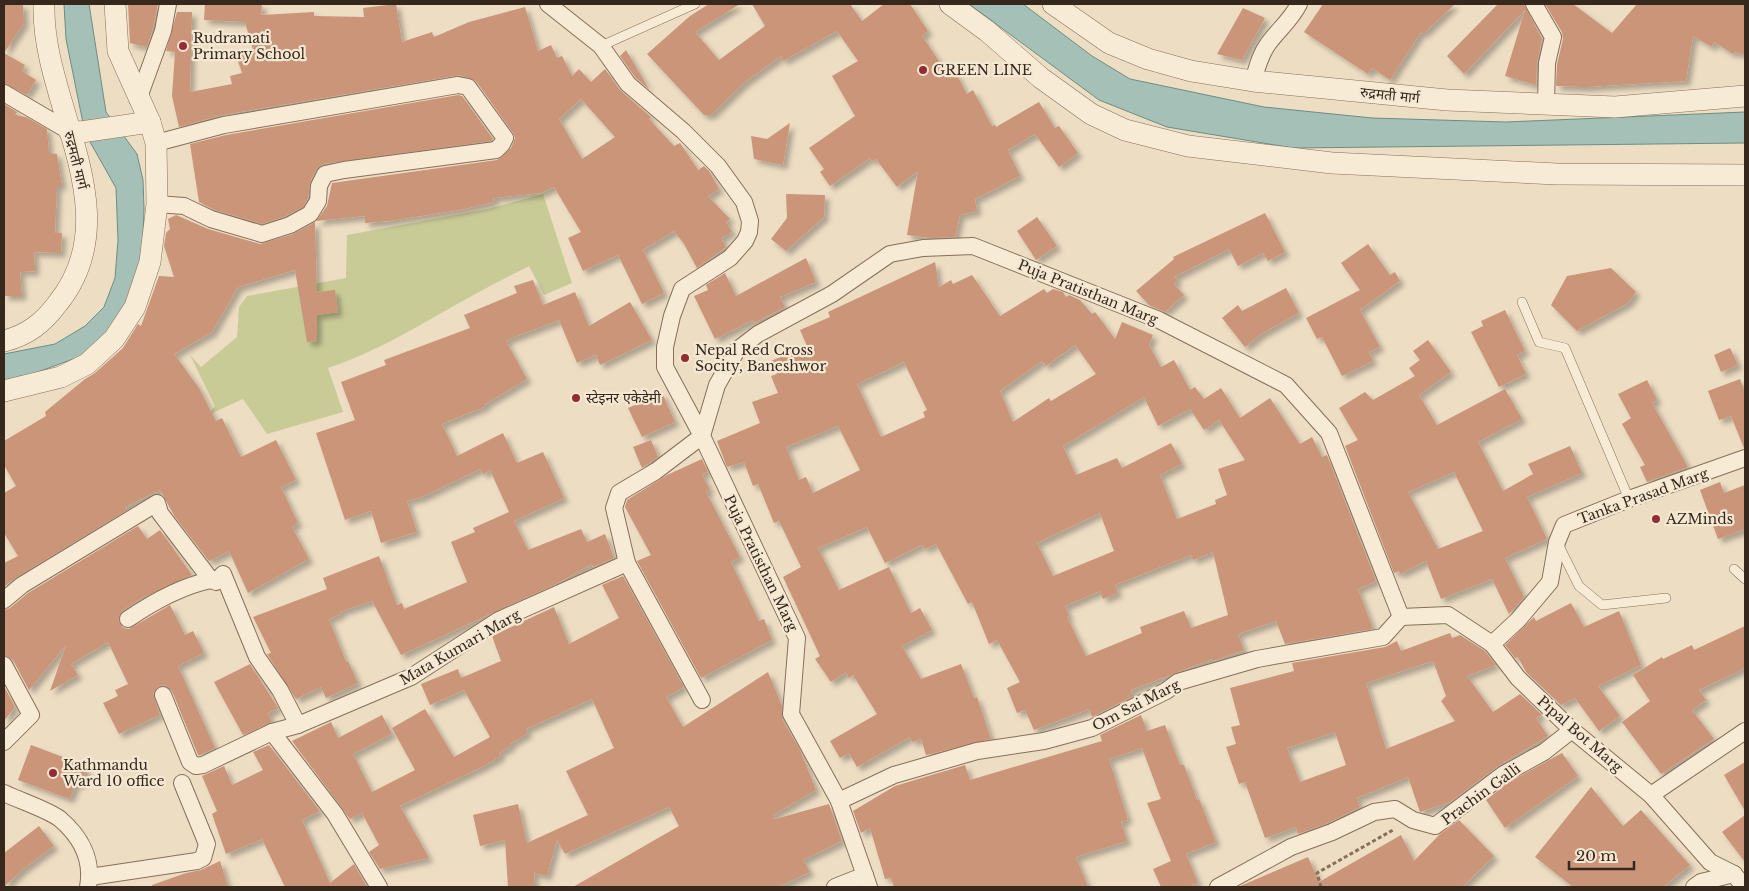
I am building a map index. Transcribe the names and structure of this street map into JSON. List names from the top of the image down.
{
  "streets": {
    "street": [
      "रुद्रमती मार्ग",
      "Puja Pratisthan Marg",
      "Tanka Prasad Marg",
      "Mata Kumari Marg",
      "Om Sai Marg",
      "Pipal Bot Marg",
      "Prachin Galli"
    ]
  },
  "crossings": [
    ["Puja Pratisthan Marg", "Om Sai Marg"],
    ["Puja Pratisthan Marg", "Pipal Bot Marg"],
    ["Tanka Prasad Marg", "Pipal Bot Marg"],
    ["Om Sai Marg", "Pipal Bot Marg"],
    ["Pipal Bot Marg", "Prachin Galli"]
  ],
  "places": [
    "Rudramati Primary School",
    "GREEN LINE",
    "Nepal Red Cross Socity, Baneshwor",
    "स्टेइनर एकेडेमी",
    "AZMinds",
    "Kathmandu Ward 10 office"
  ],
  "scale_bar": "20 m"
}
